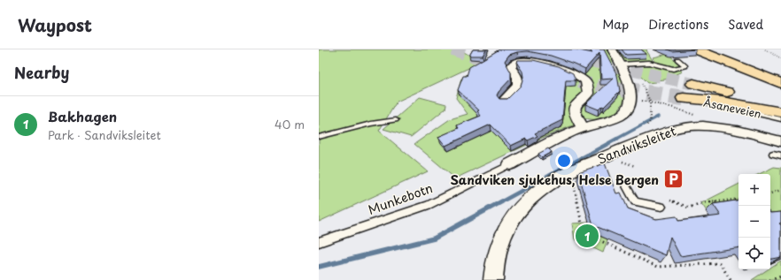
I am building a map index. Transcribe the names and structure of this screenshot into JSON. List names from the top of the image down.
{
  "streets": {
    "highway": ["Åsaneveien"],
    "street": ["Sandviksleitet", "Munkebotn"]
  },
  "places": {
    "parking": ["Sandviken sjukehus, Helse Bergen"]
  },
  "page": {
    "header": "Waypost",
    "nav": ["Map", "Directions", "Saved"],
    "heading": "Nearby",
    "list": [
      {
        "mark": "1",
        "name": "Bakhagen",
        "note": "Park · Sandviksleitet",
        "value": "40 m"
      }
    ],
    "map_buttons": ["+", "−"],
    "pins": "1"
  }
}
